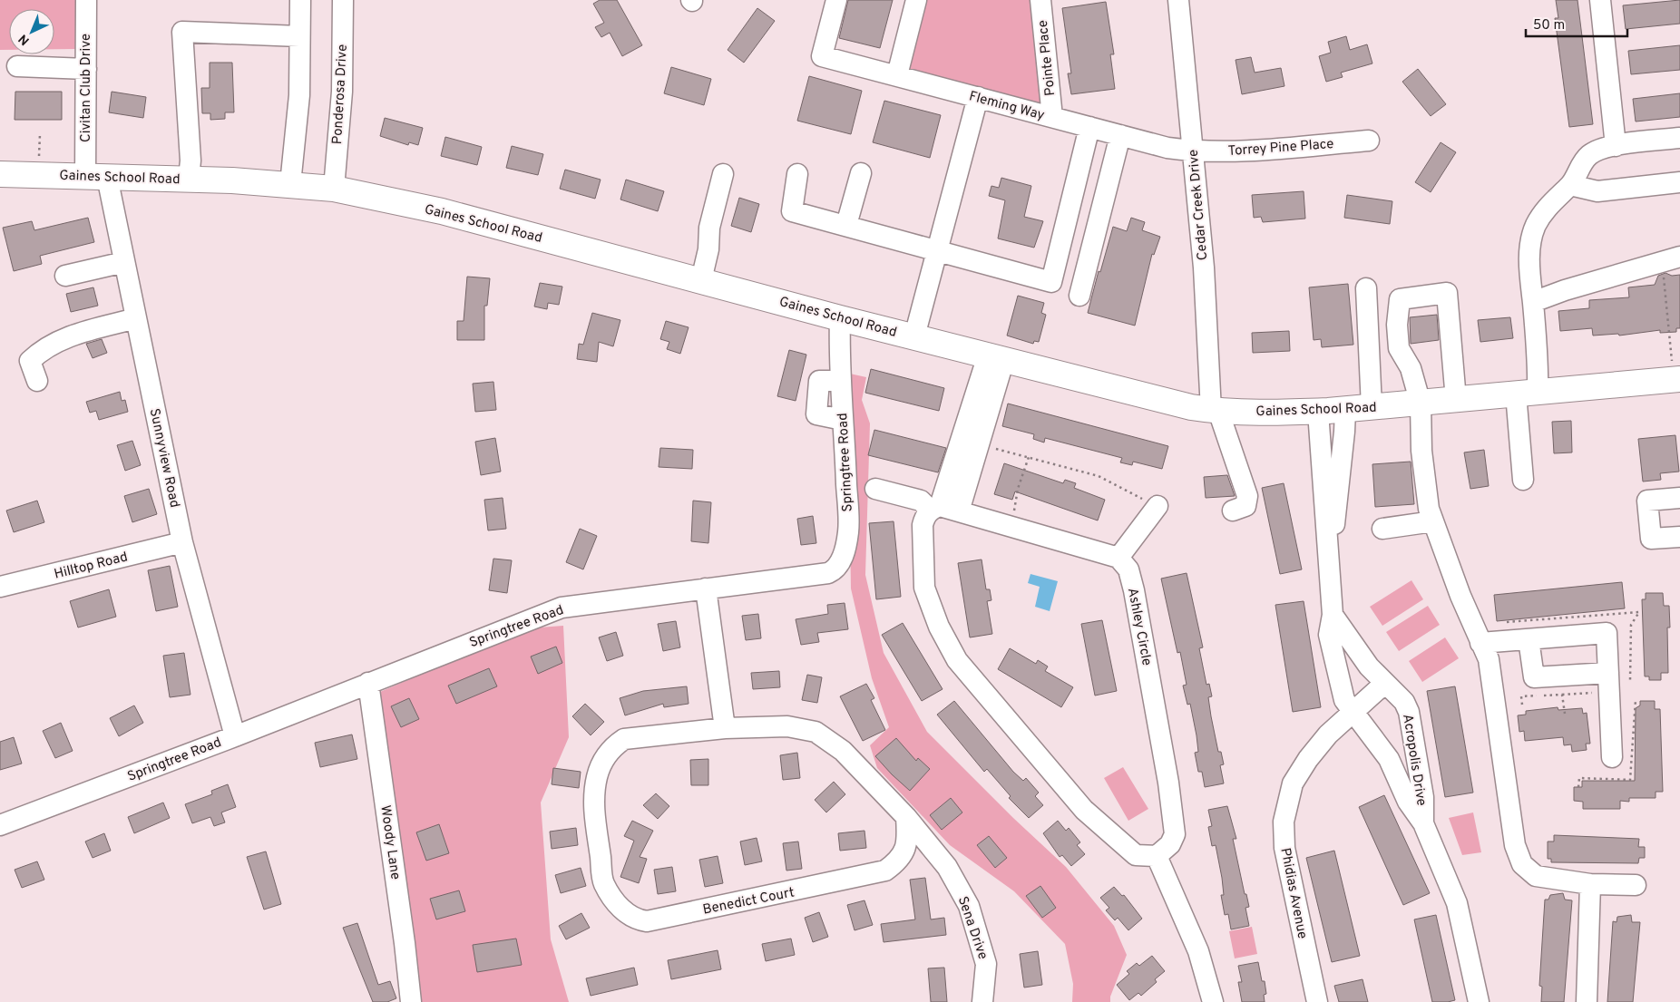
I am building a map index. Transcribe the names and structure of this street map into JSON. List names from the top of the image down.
{
  "streets": {
    "main road": ["Gaines School Road"],
    "street": [
      "Pointe Place",
      "Civitan Club Drive",
      "Ponderosa Drive",
      "Fleming Way",
      "Torrey Pine Place",
      "Cedar Creek Drive",
      "Sunnyview Road",
      "Springtree Road",
      "Hilltop Road",
      "Ashley Circle",
      "Acropolis Drive",
      "Woody Lane",
      "Phidias Avenue",
      "Benedict Court",
      "Sena Drive"
    ]
  },
  "crossings": [
    ["Pointe Place", "Fleming Way"],
    ["Civitan Club Drive", "Gaines School Road"],
    ["Civitan Club Drive", "Sunnyview Road"],
    ["Ponderosa Drive", "Gaines School Road"],
    ["Fleming Way", "Torrey Pine Place"],
    ["Fleming Way", "Cedar Creek Drive"],
    ["Torrey Pine Place", "Cedar Creek Drive"],
    ["Gaines School Road", "Cedar Creek Drive"],
    ["Gaines School Road", "Sunnyview Road"],
    ["Gaines School Road", "Springtree Road"],
    ["Gaines School Road", "Acropolis Drive"],
    ["Sunnyview Road", "Springtree Road"],
    ["Sunnyview Road", "Hilltop Road"],
    ["Springtree Road", "Woody Lane"],
    ["Acropolis Drive", "Phidias Avenue"],
    ["Benedict Court", "Sena Drive"]
  ],
  "scale_bar": "50 m",
  "north": "bottom left"
}
